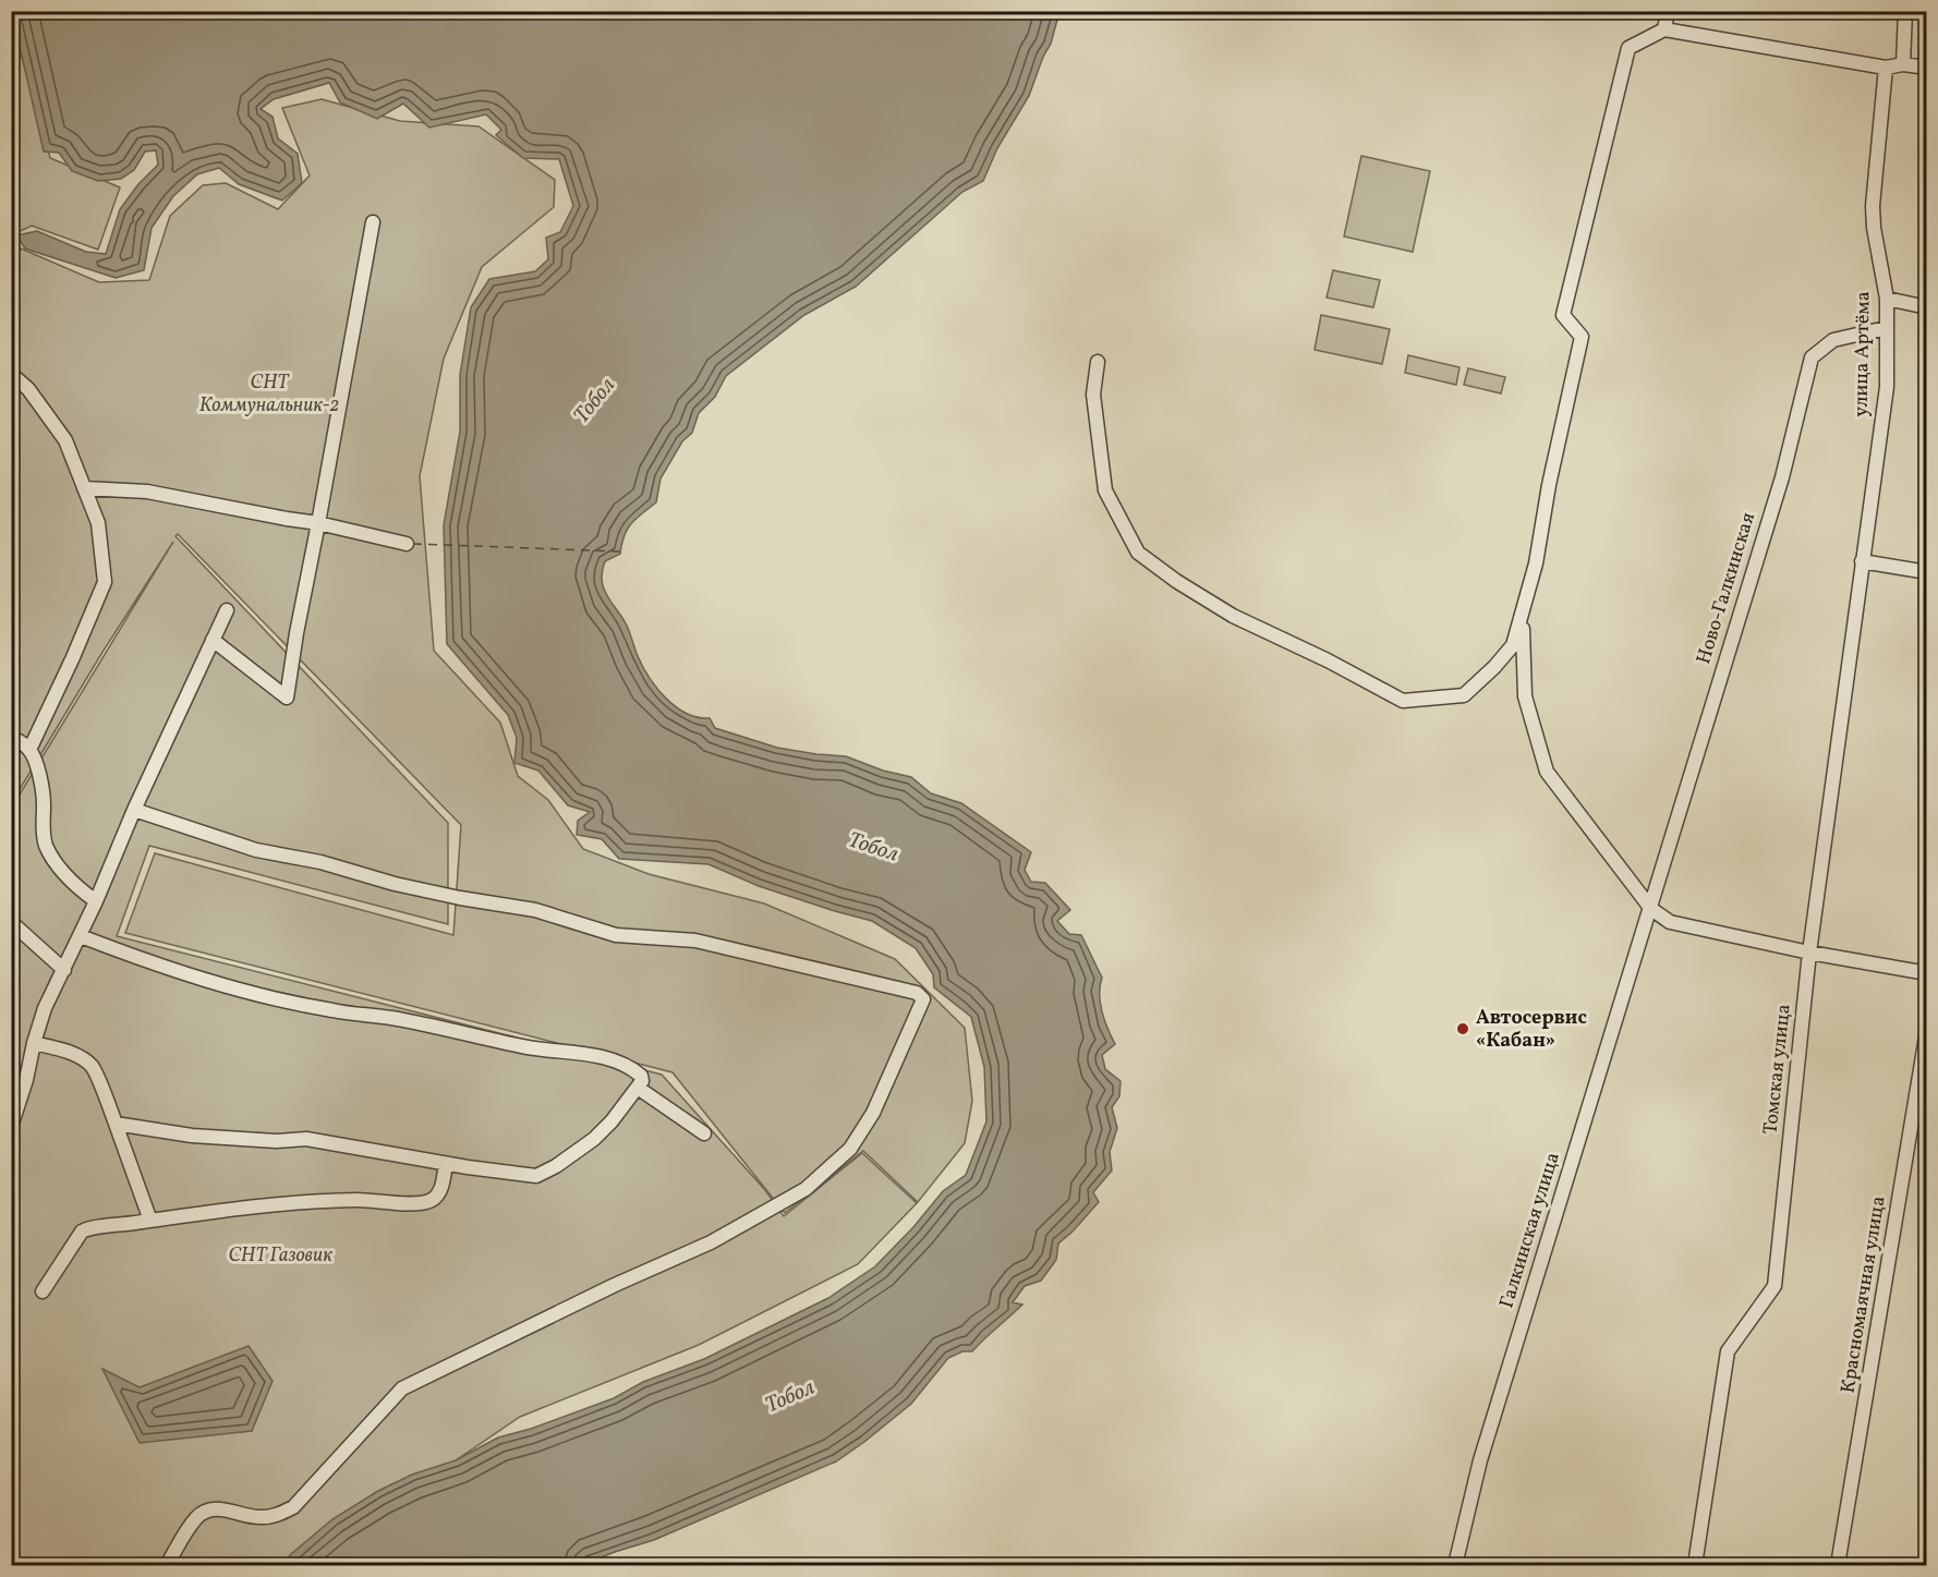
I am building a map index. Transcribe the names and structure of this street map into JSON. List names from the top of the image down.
{
  "streets": {
    "street": [
      "улица Артёма",
      "Ново-Галкинская",
      "Томская улица",
      "Галкинская улица",
      "Красномаячная улица"
    ]
  },
  "crossings": [
    ["улица Артёма", "Ново-Галкинская"],
    ["улица Артёма", "Томская улица"],
    ["Ново-Галкинская", "Галкинская улица"]
  ],
  "water": ["Тобол"],
  "parks": ["СНТ Коммунальник-2", "СНТ Газовик"],
  "places": ["Автосервис «Кабан»"]
}
